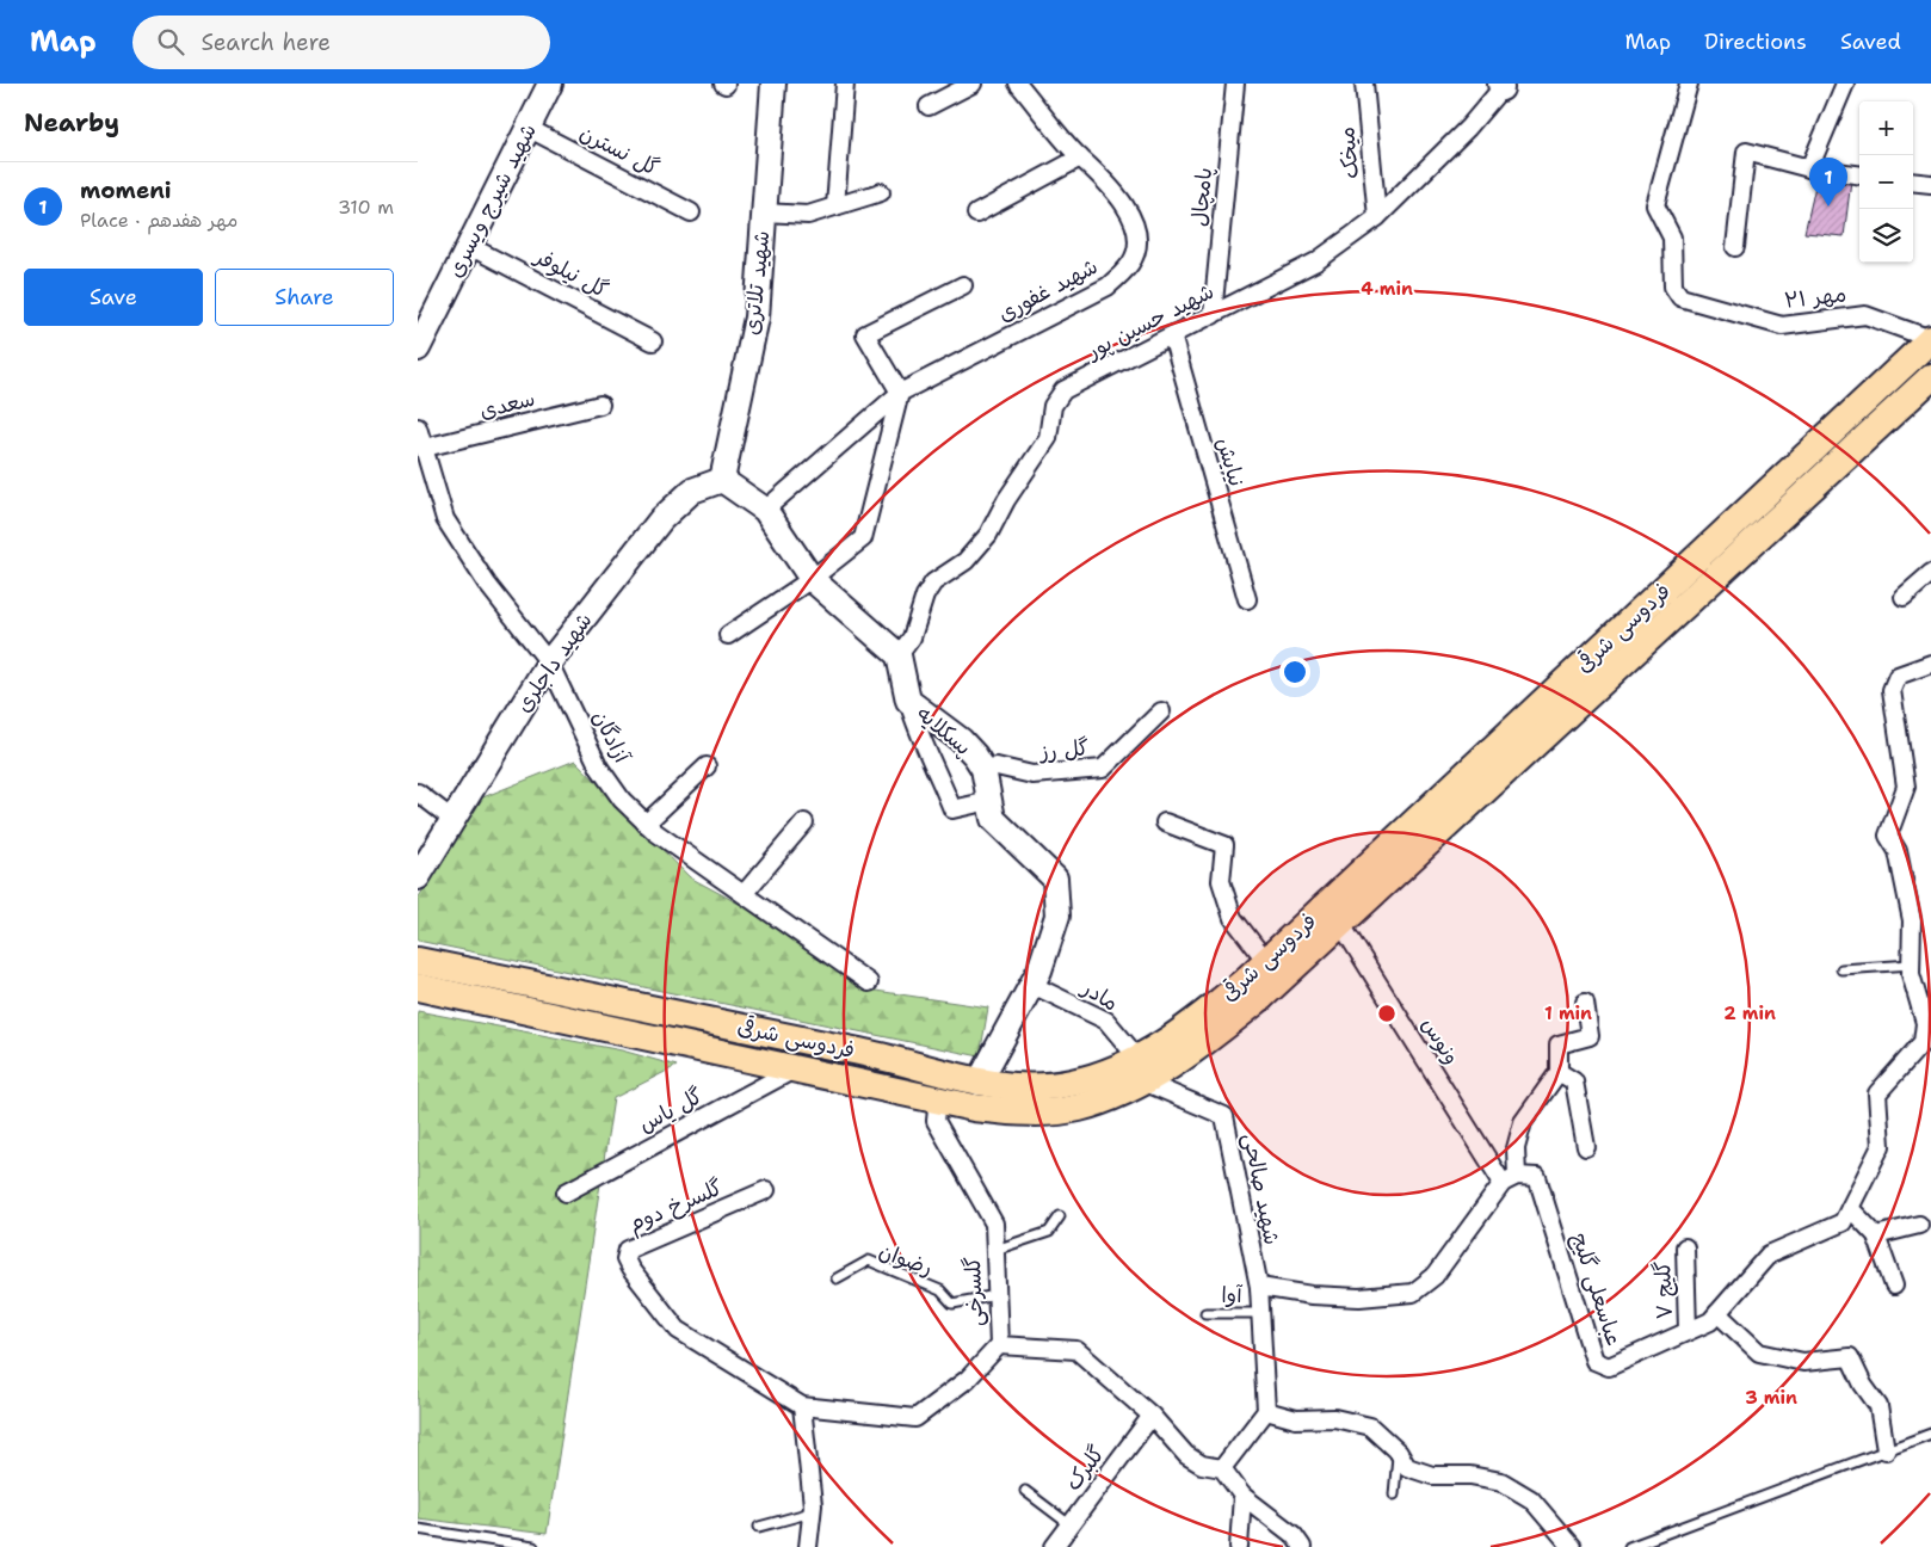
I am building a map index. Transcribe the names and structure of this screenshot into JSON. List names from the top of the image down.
{
  "streets": {
    "main road": ["فردوسی شرقی"],
    "street": [
      "گل نسترن",
      "میخک",
      "پامچال",
      "شهید شیرج ویسری",
      "گل نیلوفر",
      "شهید تلاتری",
      "شهید غفوری",
      "مهر ۲۱",
      "شهید حسین پور",
      "سعدی",
      "نیایش",
      "شهید داجلری",
      "پسکلایه",
      "آزادگان",
      "گل رز",
      "مادر",
      "ونوس",
      "گل یاس",
      "شهید صالحی",
      "گلسرخ دوم",
      "عباسعلی گلیج",
      "گلیج ۷",
      "گلسرخی",
      "گلبرک"
    ],
    "lane": ["رضوان", "آوا"]
  },
  "crossings": [
    ["گل نسترن", "شهید شیرج ویسری"],
    ["میخک", "شهید حسین پور"],
    ["پامچال", "شهید حسین پور"],
    ["شهید شیرج ویسری", "گل نیلوفر"],
    ["شهید تلاتری", "شهید داجلری"],
    ["مهر ۲۱", "فردوسی شرقی"],
    ["شهید حسین پور", "نیایش"],
    ["شهید حسین پور", "پسکلایه"],
    ["سعدی", "آزادگان"],
    ["فردوسی شرقی", "پسکلایه"],
    ["فردوسی شرقی", "مادر"],
    ["فردوسی شرقی", "ونوس"],
    ["فردوسی شرقی", "گل یاس"],
    ["فردوسی شرقی", "شهید صالحی"],
    ["فردوسی شرقی", "گلسرخی"],
    ["شهید داجلری", "آزادگان"],
    ["پسکلایه", "گل رز"],
    ["پسکلایه", "مادر"],
    ["مادر", "شهید صالحی"],
    ["ونوس", "عباسعلی گلیج"],
    ["شهید صالحی", "آوا"],
    ["گلسرخ دوم", "گلسرخی"],
    ["رضوان", "گلسرخی"],
    ["عباسعلی گلیج", "گلیج ۷"]
  ],
  "page": {
    "header": "Map",
    "search": "Search here",
    "nav": ["Map", "Directions", "Saved"],
    "heading": "Nearby",
    "map_buttons": ["+", "−"],
    "pins": "1",
    "list": [
      {
        "mark": "1",
        "name": "momeni",
        "note": "Place · مهر هفدهم",
        "value": "310 m"
      }
    ],
    "buttons": ["Save", "Share"]
  },
  "rings": [
    "4 min",
    "1 min",
    "2 min",
    "3 min"
  ]
}
